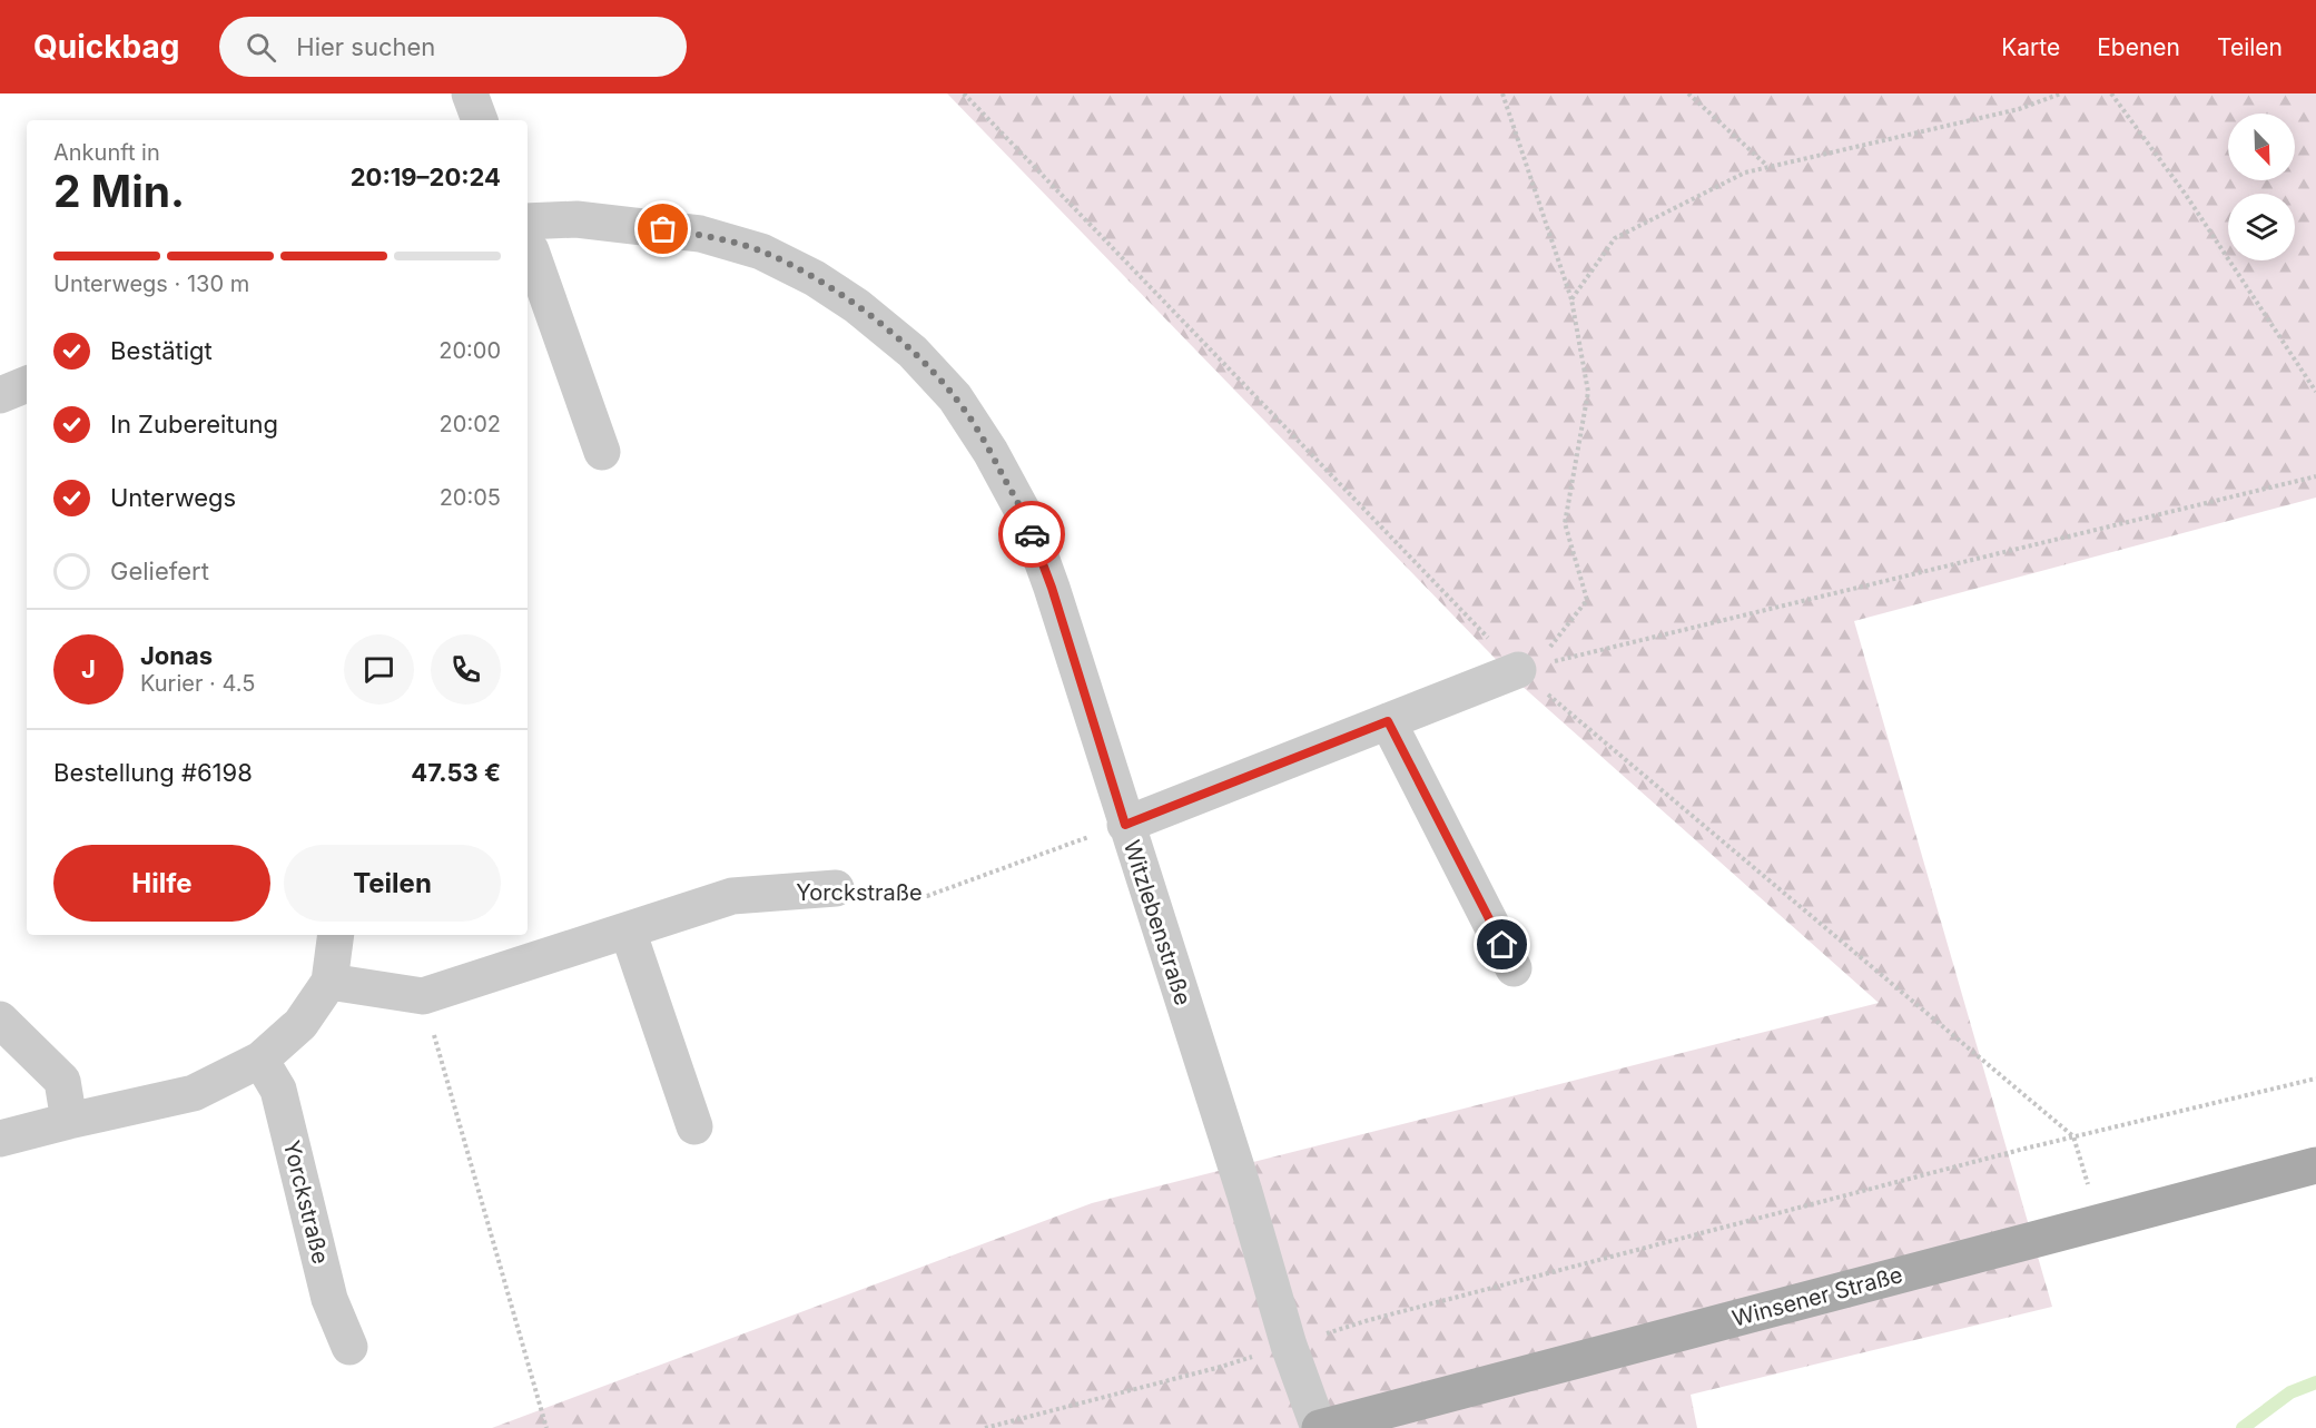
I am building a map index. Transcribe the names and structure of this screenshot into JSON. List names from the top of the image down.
{
  "streets": {
    "main road": ["Winsener Straße"],
    "street": ["Yorckstraße", "Witzlebenstraße"]
  },
  "crossings": [
    ["Yorckstraße", "Witzlebenstraße"],
    ["Witzlebenstraße", "Winsener Straße"]
  ],
  "north": "bottom right",
  "page": {
    "header": "Quickbag",
    "search": "Hier suchen",
    "nav": ["Karte", "Ebenen", "Teilen"],
    "heading": ["2 Min.", "Ankunft in", "20:19–20:24"],
    "panel": [
      "Jonas",
      "Kurier · 4.5",
      "Bestellung #6198",
      "47.53 €"
    ],
    "bar": "Unterwegs · 130 m",
    "list": [
      ["Bestätigt", "20:00"],
      ["In Zubereitung", "20:02"],
      ["Unterwegs", "20:05"],
      "Geliefert"
    ],
    "round": "J",
    "buttons": ["Hilfe", "Teilen"]
  }
}
